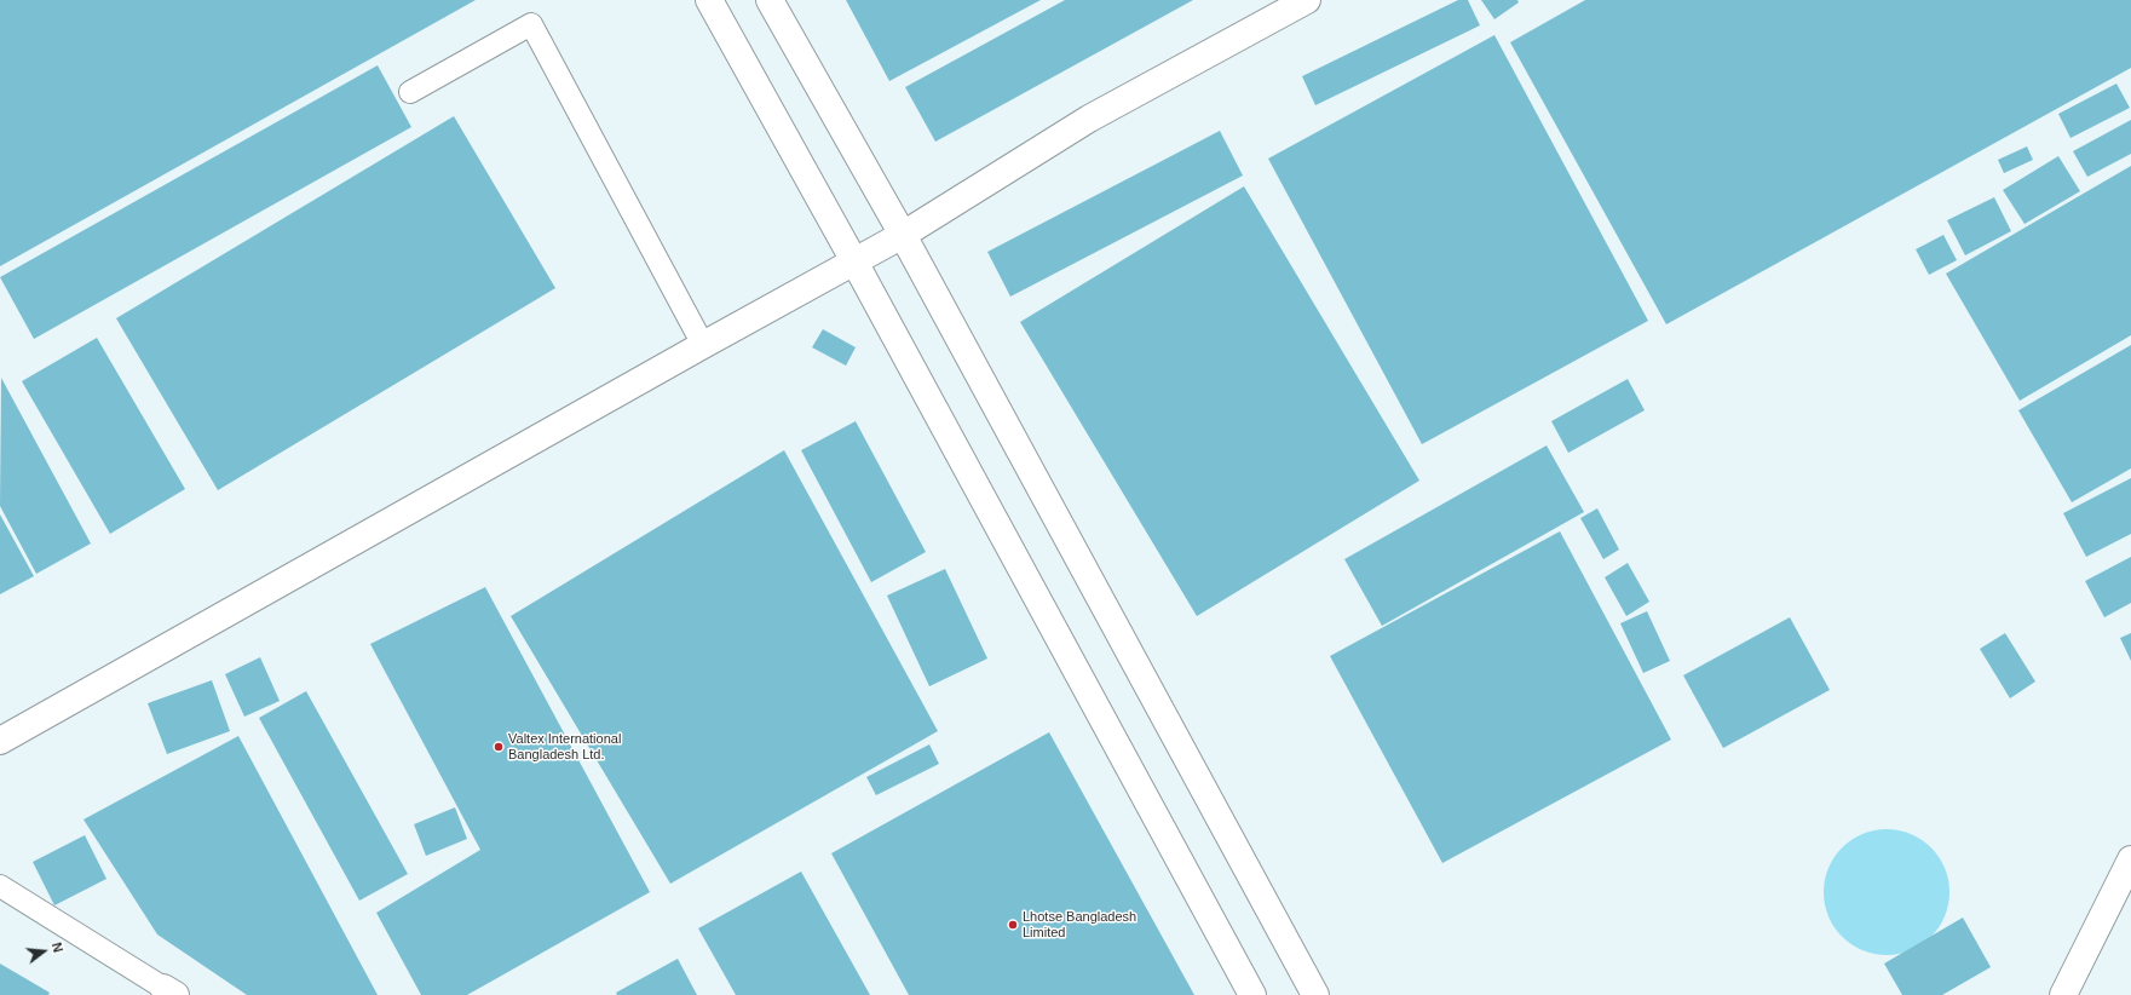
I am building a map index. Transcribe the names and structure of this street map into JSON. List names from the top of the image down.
{
  "places": ["Valtex International Bangladesh Ltd.", "Lhotse Bangladesh Limited"],
  "north": "right"
}
